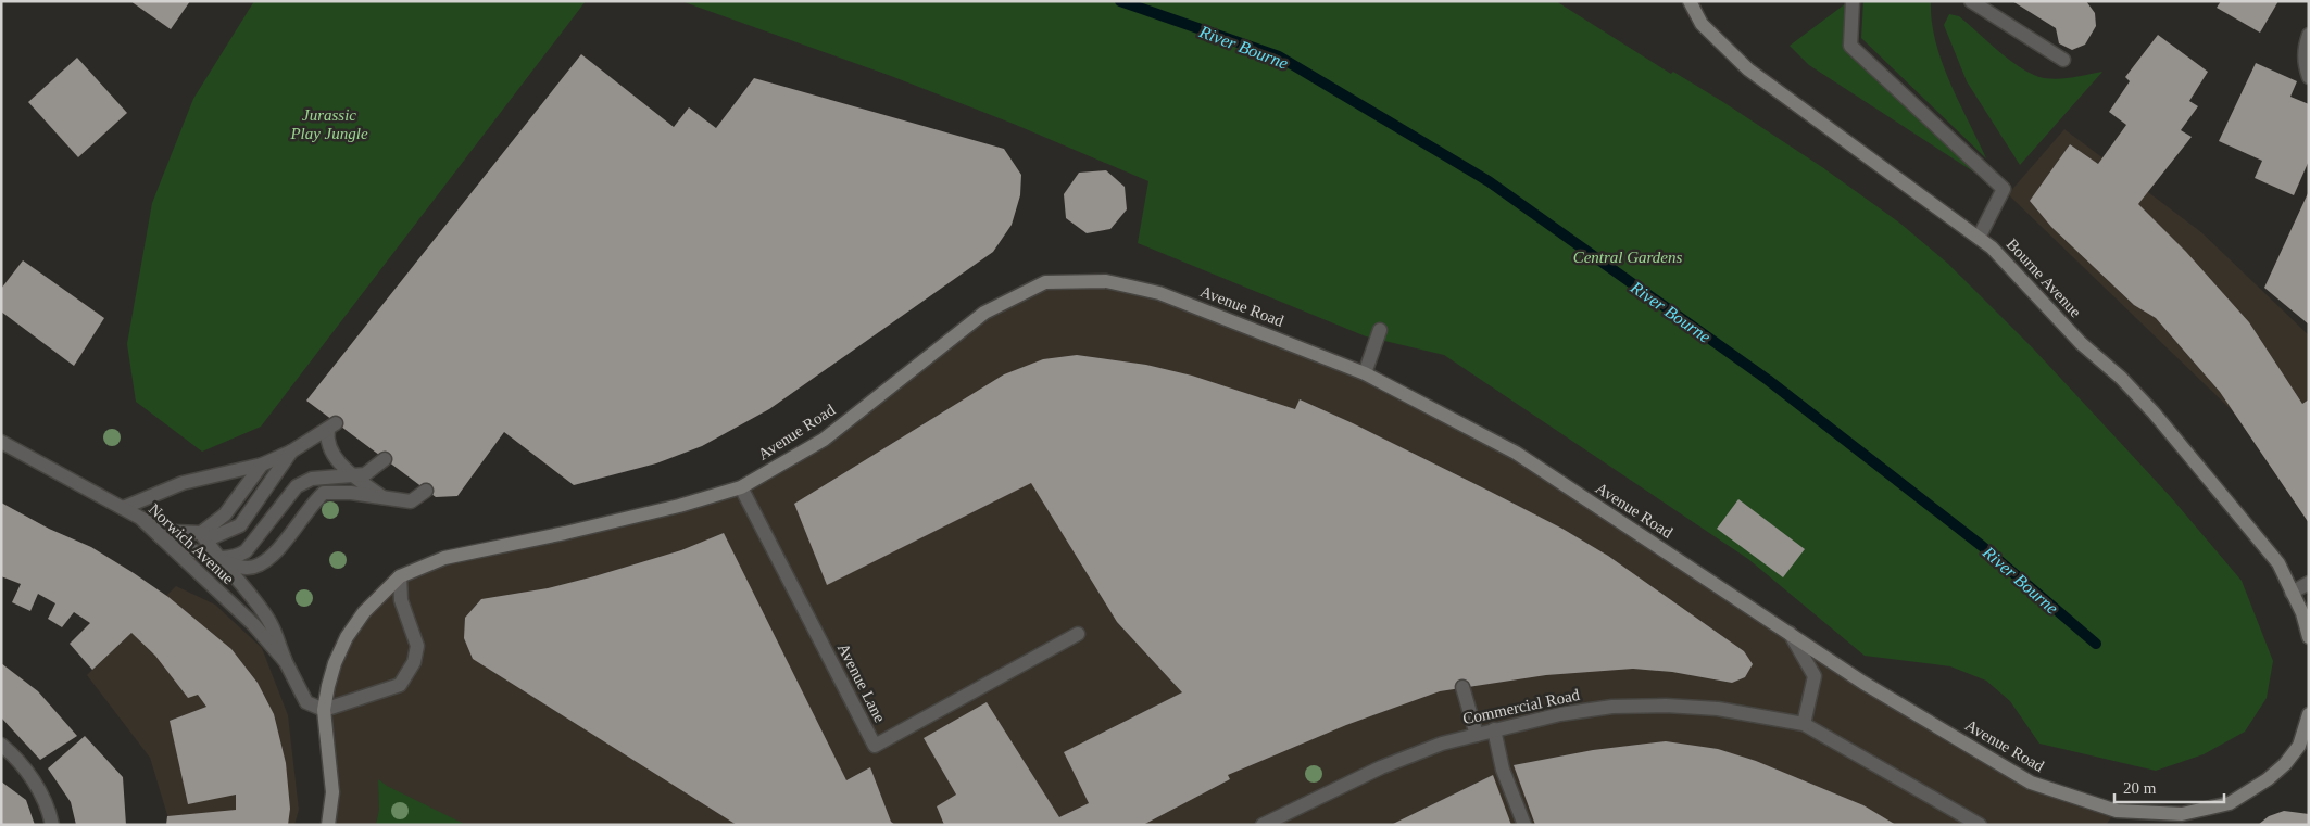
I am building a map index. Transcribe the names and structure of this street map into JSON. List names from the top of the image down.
{
  "streets": {
    "street": [
      "Bourne Avenue",
      "Avenue Road",
      "Norwich Avenue",
      "Avenue Lane",
      "Commercial Road"
    ]
  },
  "crossings": [
    ["Avenue Road", "Norwich Avenue"],
    ["Avenue Road", "Avenue Lane"]
  ],
  "water": ["River Bourne"],
  "parks": ["Jurassic Play Jungle", "Central Gardens"],
  "scale_bar": "20 m"
}
